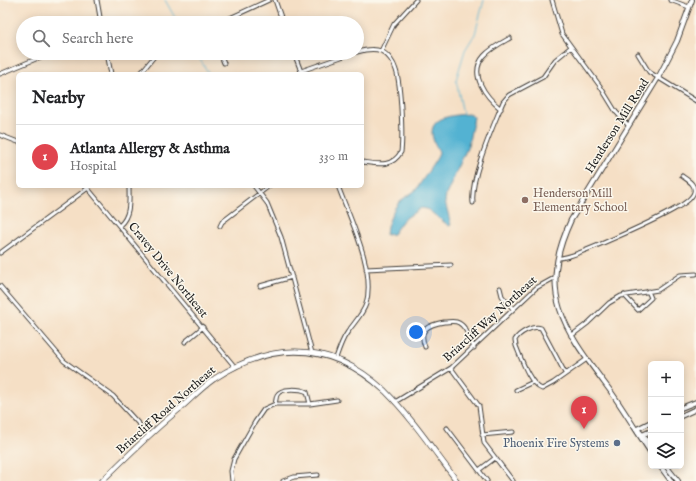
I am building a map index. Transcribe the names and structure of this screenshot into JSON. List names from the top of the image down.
{
  "streets": {
    "main road": ["Briarcliff Road Northeast"],
    "street": ["Henderson Mill Road", "Cravey Drive Northeast", "Briarcliff Way Northeast"]
  },
  "crossings": [
    ["Henderson Mill Road", "Briarcliff Way Northeast"],
    ["Cravey Drive Northeast", "Briarcliff Road Northeast"],
    ["Briarcliff Way Northeast", "Briarcliff Road Northeast"]
  ],
  "places": ["Henderson Mill Elementary School", "Phoenix Fire Systems"],
  "page": {
    "search": "Search here",
    "heading": "Nearby",
    "list": [
      {
        "mark": "1",
        "name": "Atlanta Allergy & Asthma",
        "note": "Hospital",
        "value": "330 m"
      }
    ],
    "map_buttons": ["+", "−"],
    "pins": "1"
  }
}
